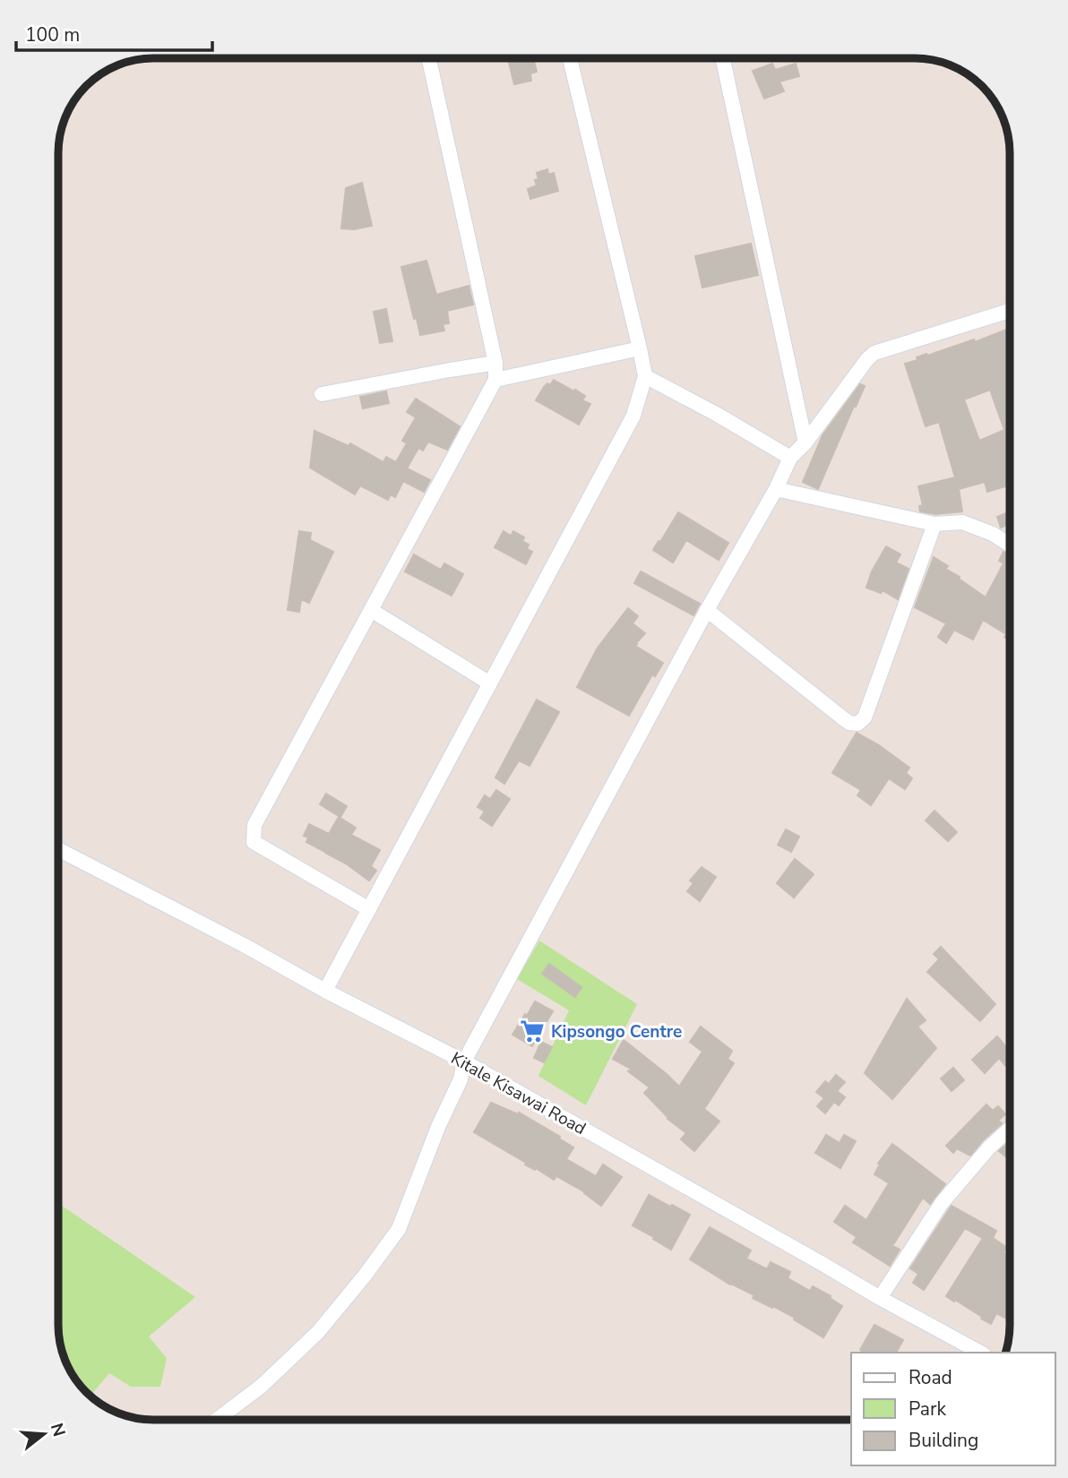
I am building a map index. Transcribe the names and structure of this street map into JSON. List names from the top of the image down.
{
  "streets": {
    "street": ["Kitale Kisawai Road"]
  },
  "places": {
    "supermarket": ["Kipsongo Centre"]
  },
  "legend": ["Road", "Park", "Building"],
  "scale_bar": "100 m",
  "north": "right"
}
